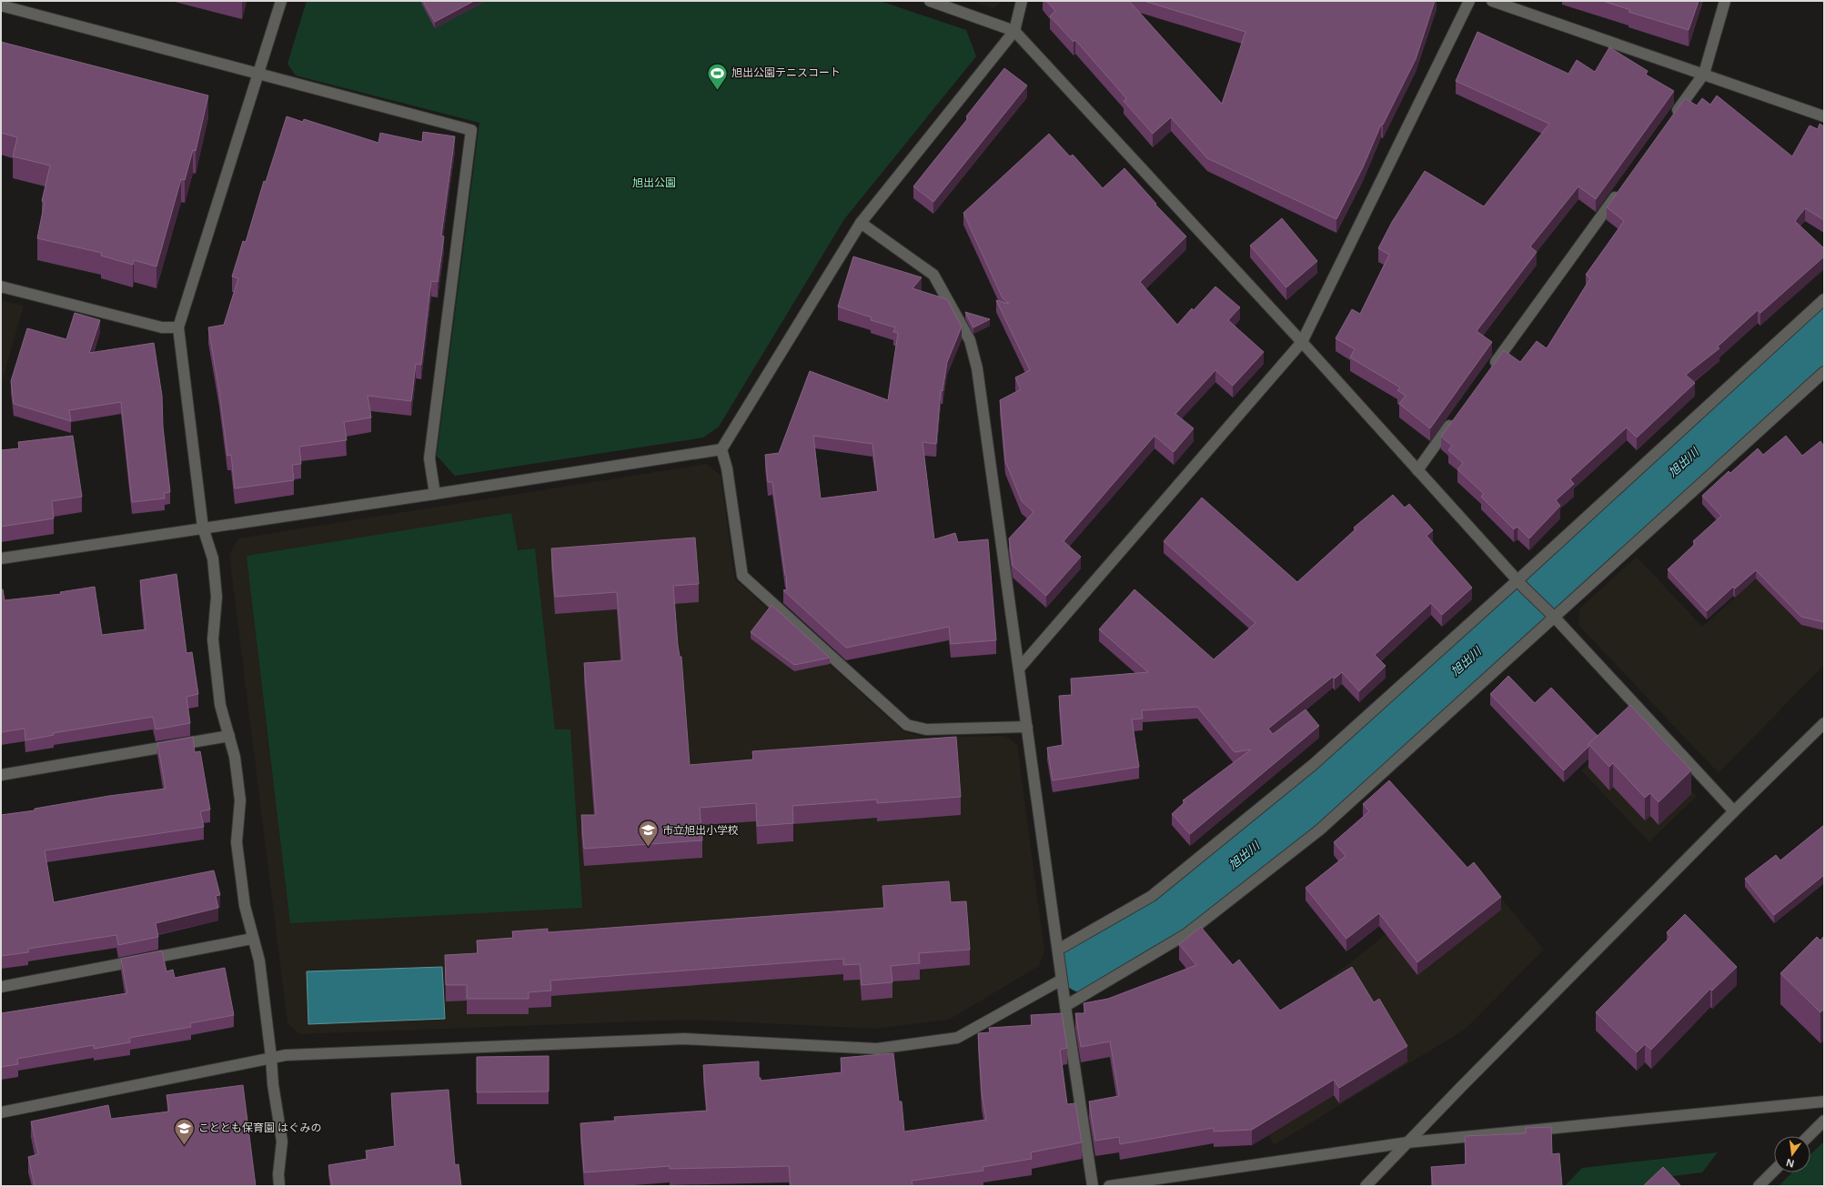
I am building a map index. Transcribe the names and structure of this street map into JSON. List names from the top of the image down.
{
  "water": ["旭出川"],
  "parks": ["旭出公園"],
  "places": {
    "sports": ["旭出公園テニスコート"],
    "school or university": ["市立旭出小学校", "こととも保育園 はぐみの"]
  },
  "north": "bottom"
}
